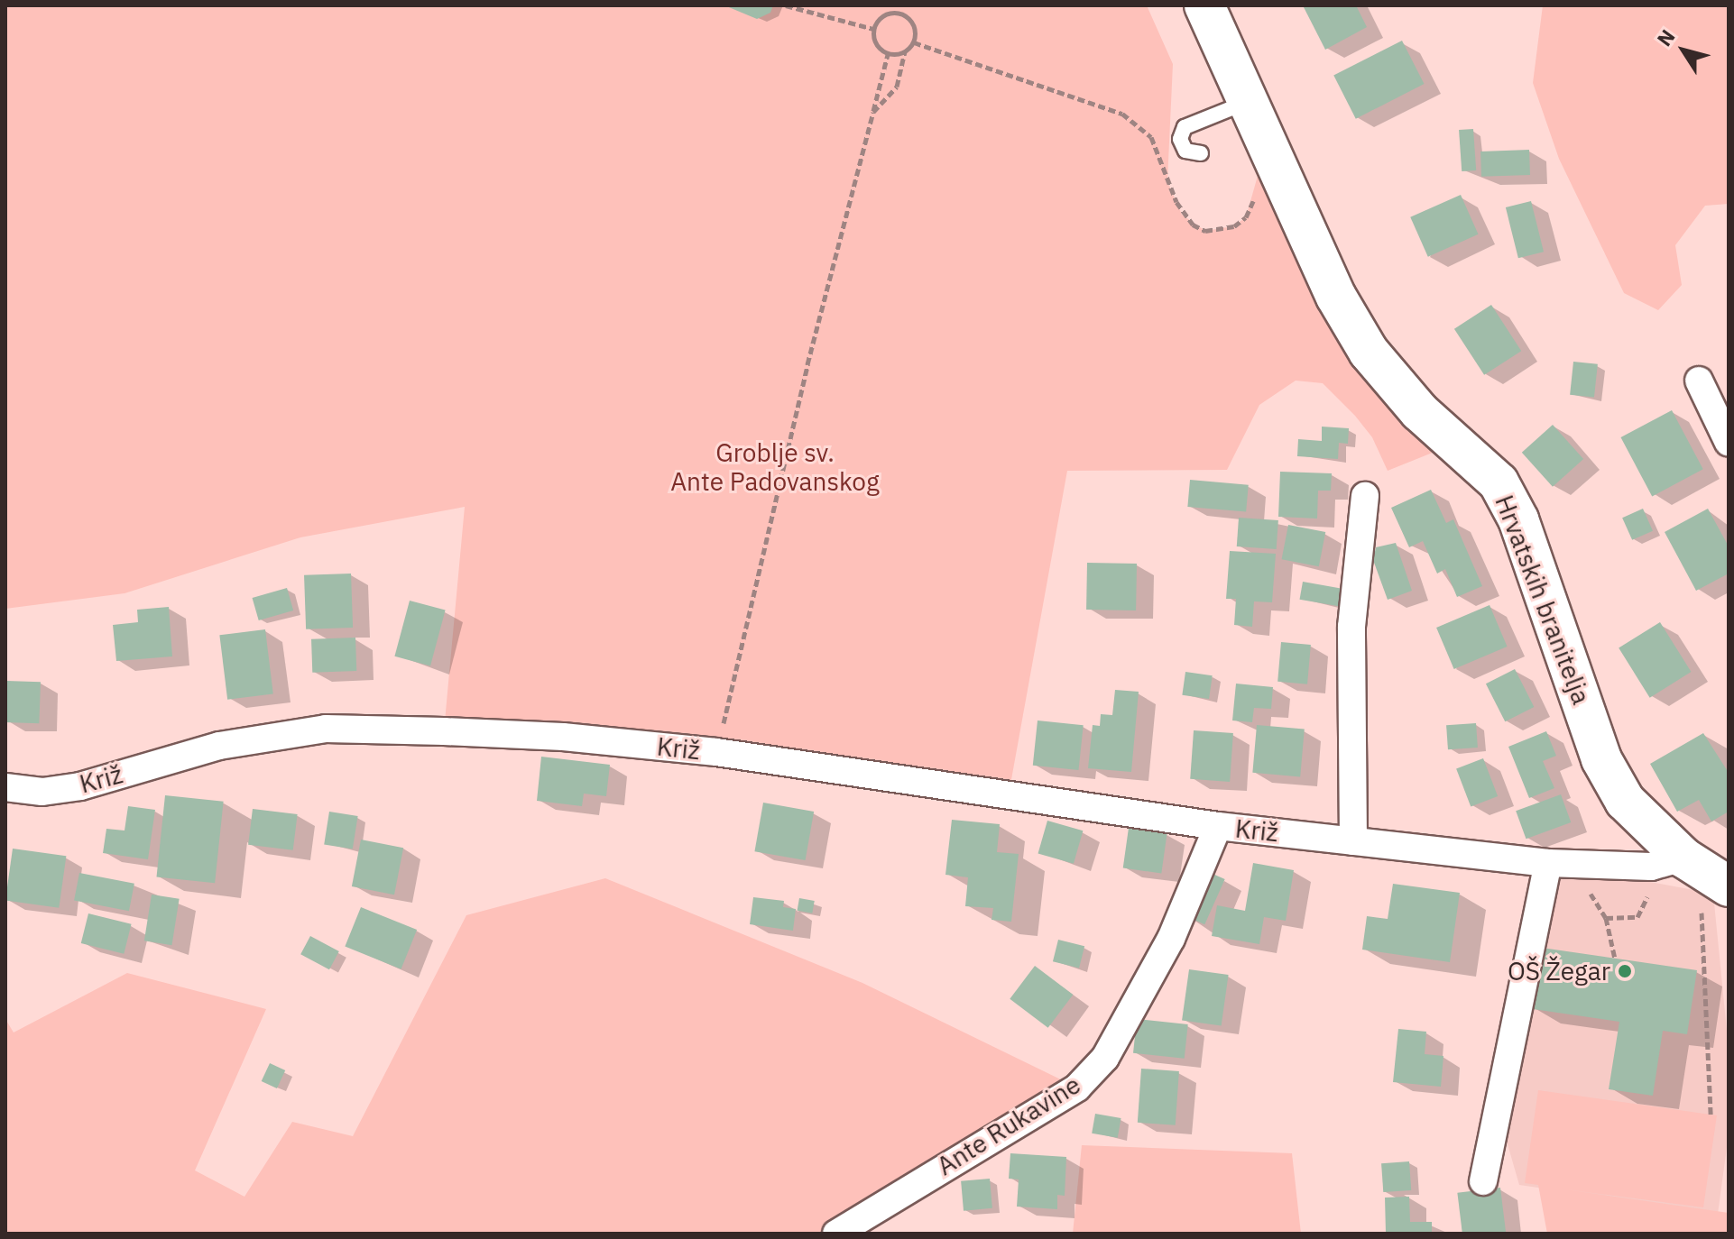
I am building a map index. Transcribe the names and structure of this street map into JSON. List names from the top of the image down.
{
  "streets": {
    "street": ["Hrvatskih branitelja", "Križ", "Ante Rukavine"]
  },
  "crossings": [
    ["Hrvatskih branitelja", "Križ"],
    ["Križ", "Ante Rukavine"]
  ],
  "parks": ["Groblje sv. Ante Padovanskog"],
  "places": ["OŠ Žegar"],
  "north": "top left"
}
